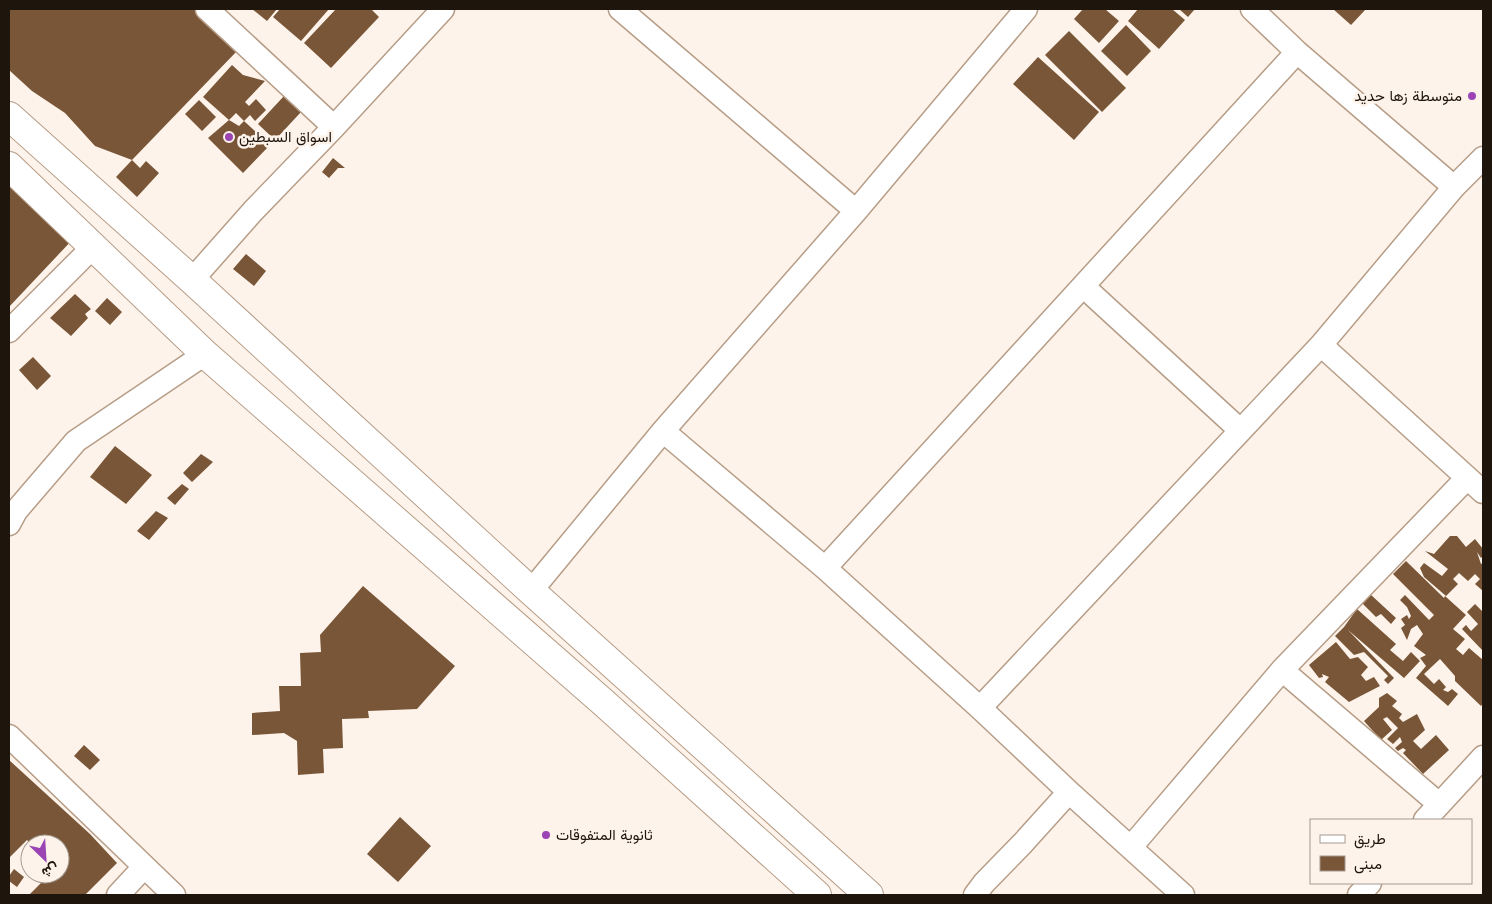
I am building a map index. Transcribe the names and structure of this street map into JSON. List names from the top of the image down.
{
  "places": ["متوسطة زها حديد", "اسواق السبطين", "ثانوية المتفوقات"],
  "legend": ["طريق", "مبنى"],
  "north": "bottom right"
}
